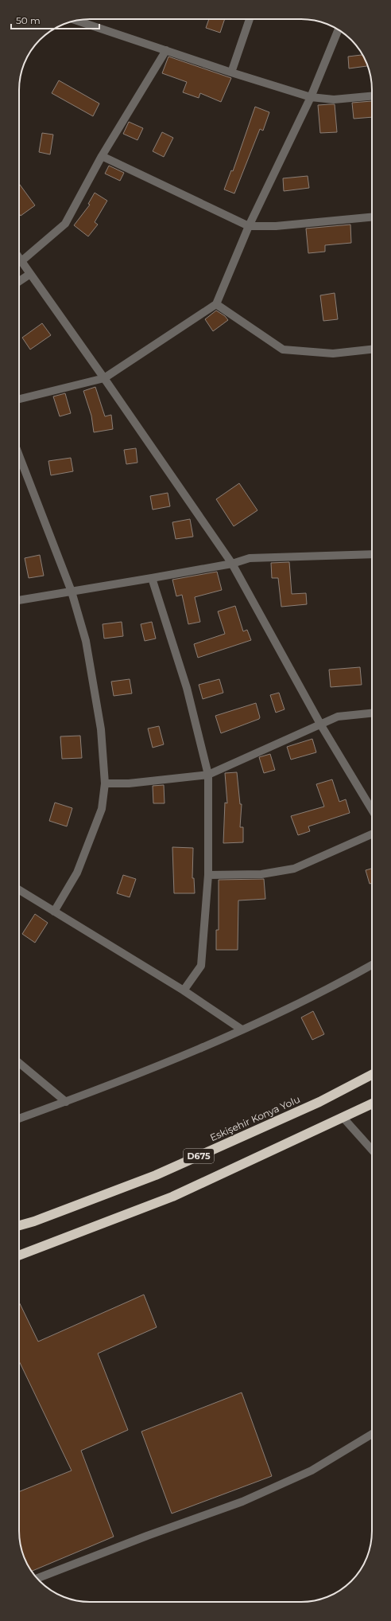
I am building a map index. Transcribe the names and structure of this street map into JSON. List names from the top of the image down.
{
  "streets": {
    "highway": ["Eskişehir Konya Yolu", "D675"]
  },
  "scale_bar": "50 m"
}
